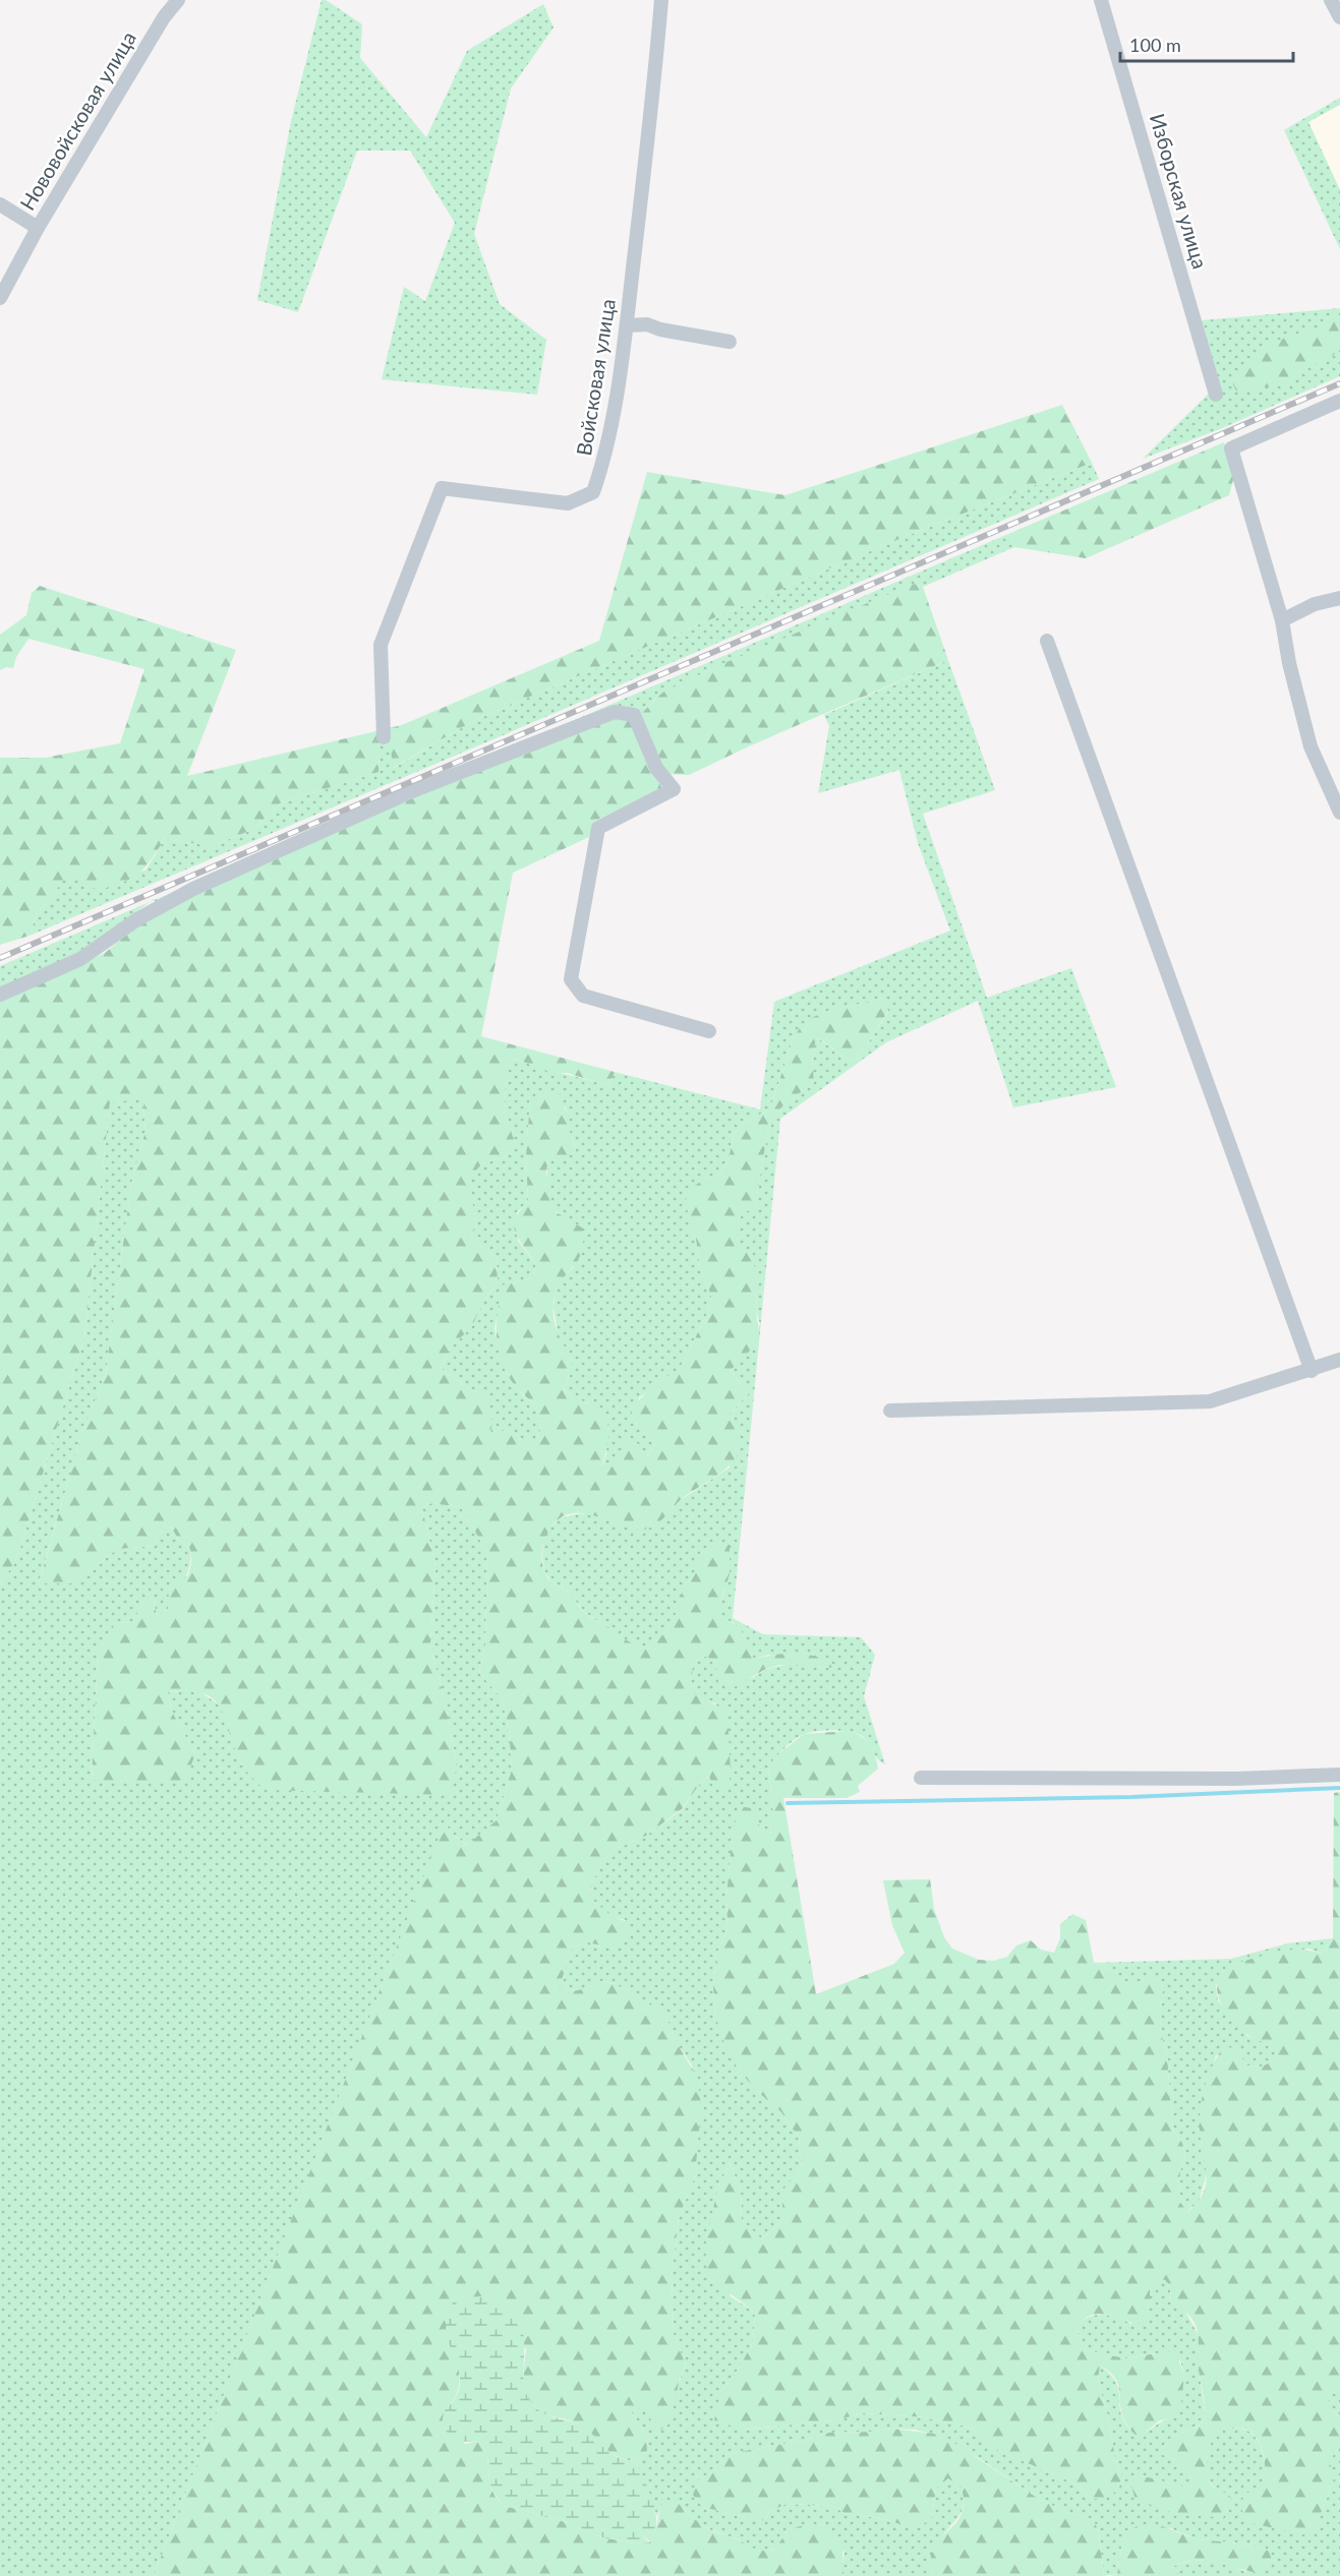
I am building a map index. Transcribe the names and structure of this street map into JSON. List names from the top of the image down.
{
  "streets": {
    "street": ["Нововойсковая улица", "Изборская улица", "Войсковая улица"]
  },
  "scale_bar": "100 m"
}
